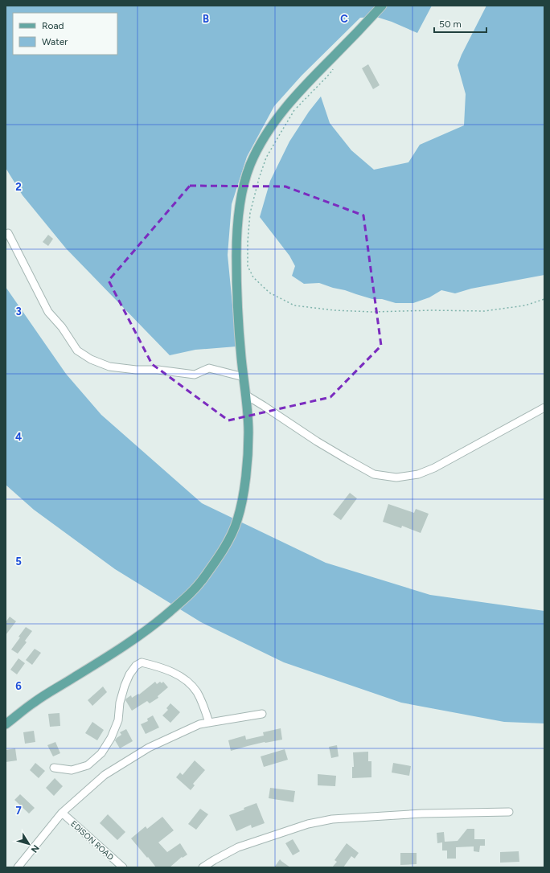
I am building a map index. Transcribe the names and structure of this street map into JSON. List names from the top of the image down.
{
  "streets": {
    "street": ["EDISON ROAD"]
  },
  "legend": ["Road", "Water"],
  "scale_bar": "50 m",
  "north": "bottom right",
  "grid": {
    "columns": ["B", "C"],
    "rows": [
      "2",
      "3",
      "4",
      "5",
      "6",
      "7"
    ]
  }
}
